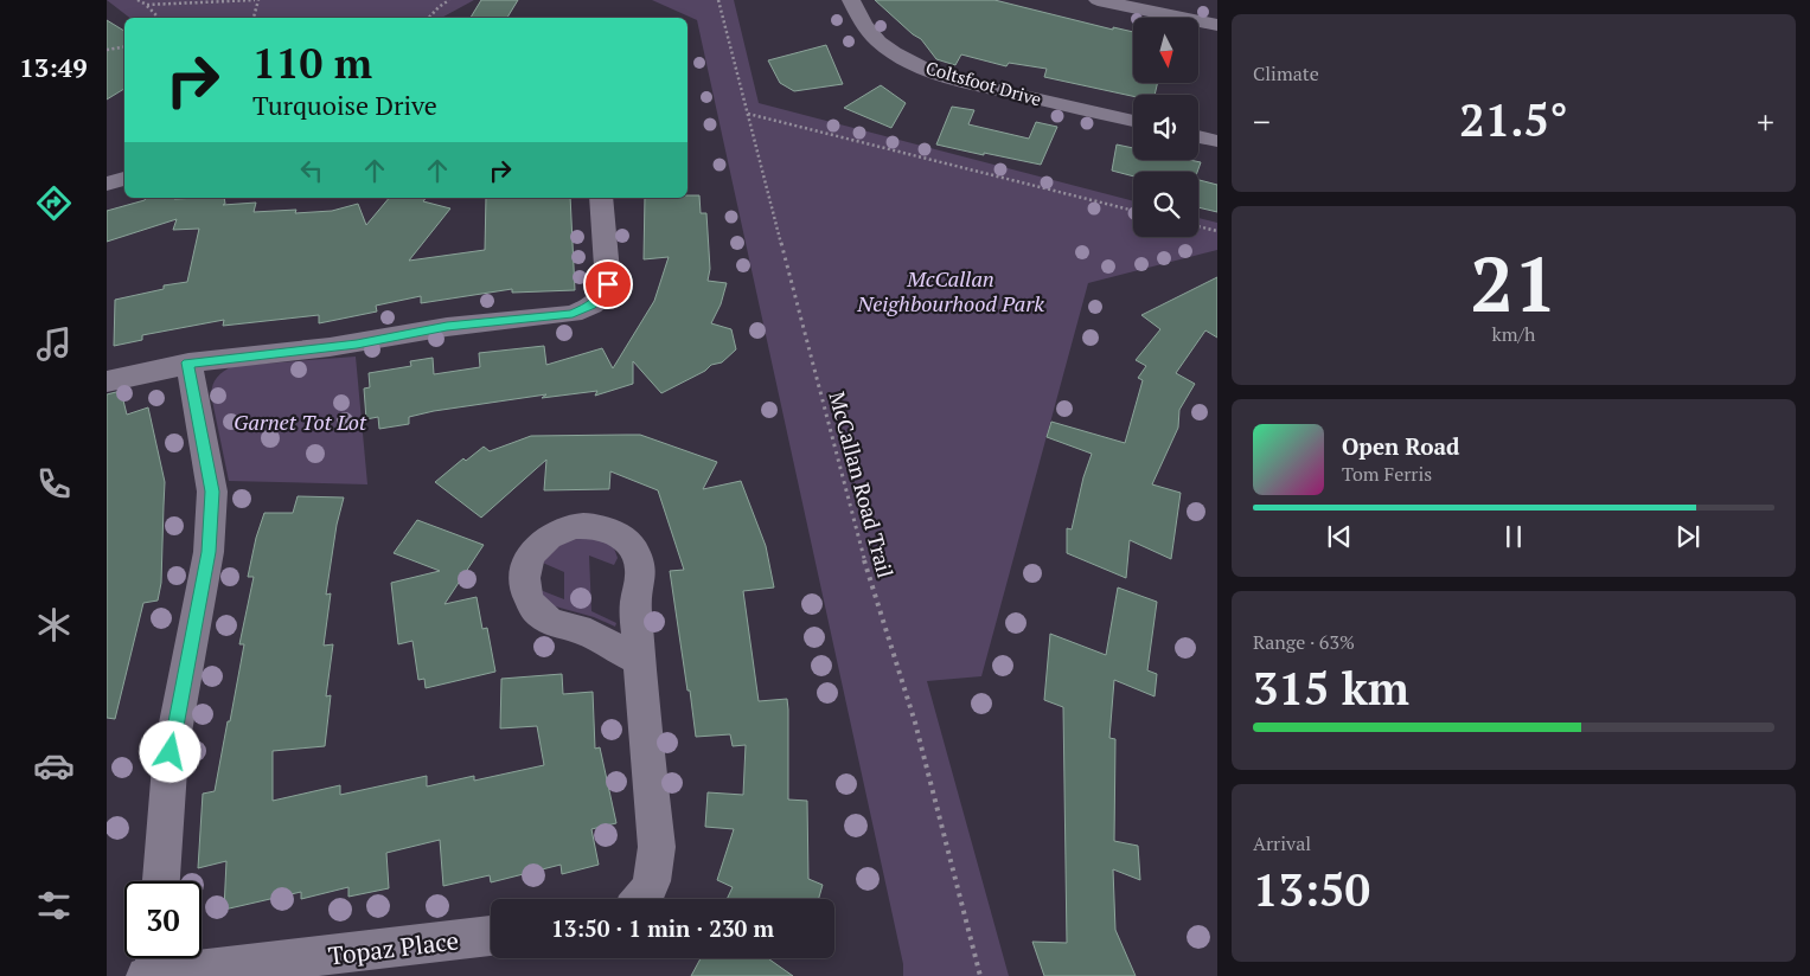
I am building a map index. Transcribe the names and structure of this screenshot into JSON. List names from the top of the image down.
{
  "streets": {
    "street": ["Coltsfoot Drive", "Topaz Place"],
    "path": ["McCallan Road Trail"]
  },
  "parks": ["McCallan Neighbourhood Park", "Garnet Tot Lot"],
  "north": "bottom",
  "page": {
    "tabs": "13:49",
    "tile": [
      "Climate",
      ["21", "km/h"],
      ["Range · 63%", "315 km"],
      ["Arrival", "13:50"]
    ],
    "turn": ["110 m", "Turquoise Drive"],
    "heat": ["−", "21.5°", "+"],
    "song": ["Open Road", "Tom Ferris"],
    "limit": "30",
    "trip": "13:50 · 1 min · 230 m"
  }
}
